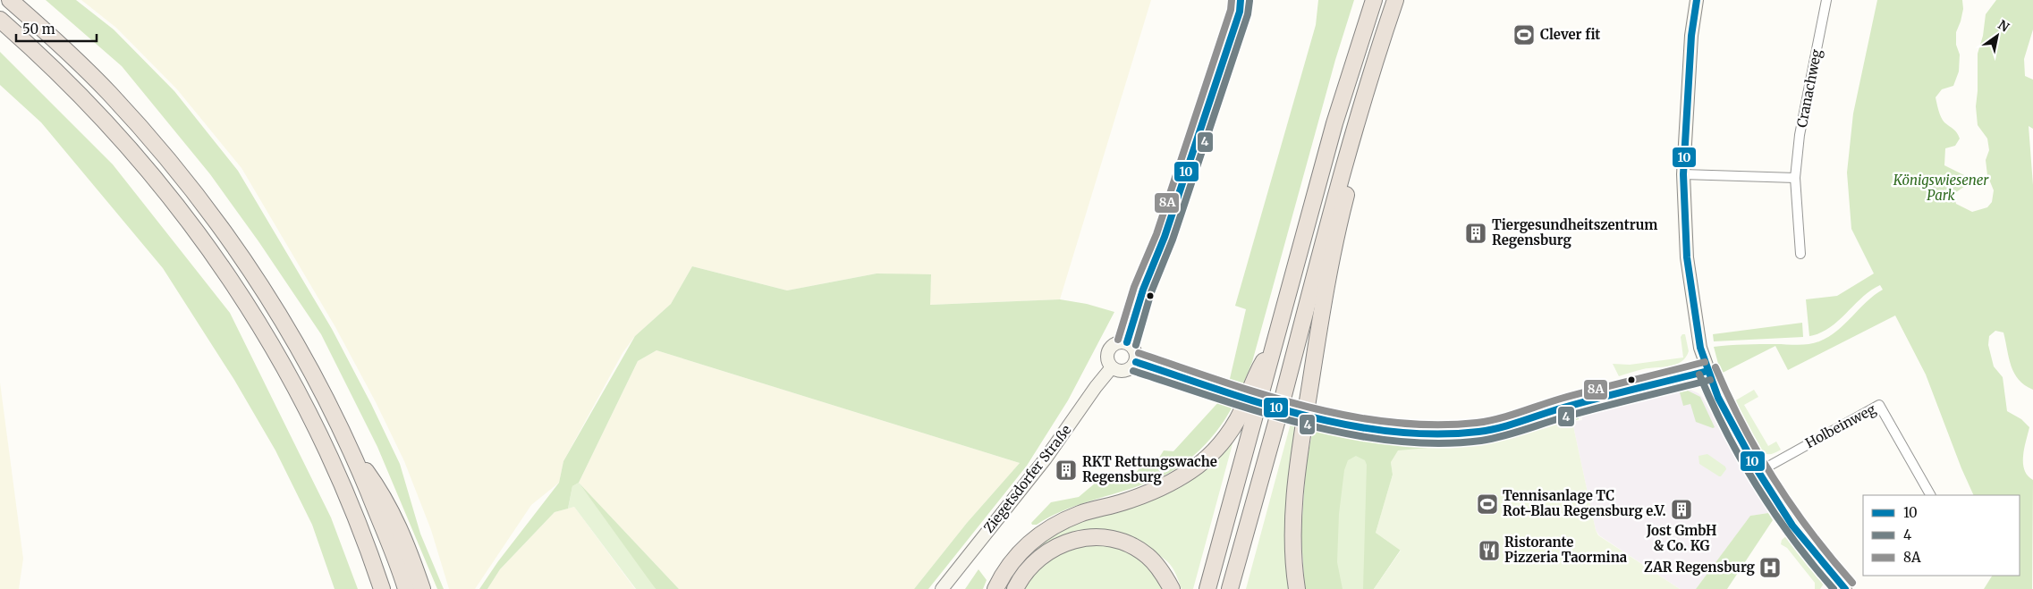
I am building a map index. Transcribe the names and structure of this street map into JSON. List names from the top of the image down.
{
  "streets": {
    "street": ["Cranachweg", "Holbeinweg", "Ziegetsdorfer Straße"]
  },
  "parks": ["Königswiesener Park"],
  "places": {
    "sports": ["Clever fit", "Tennisanlage TC Rot-Blau Regensburg e.V."],
    "building": ["Tiergesundheitszentrum Regensburg", "RKT Rettungswache Regensburg", "Jost GmbH & Co. KG"],
    "restaurant": ["Ristorante Pizzeria Taormina"],
    "hospital": ["ZAR Regensburg"]
  },
  "lines": ["transit line 10", "transit line 8A", "transit line 4"],
  "legend": ["10", "4", "8A"],
  "scale_bar": "50 m",
  "north": "top right"
}
